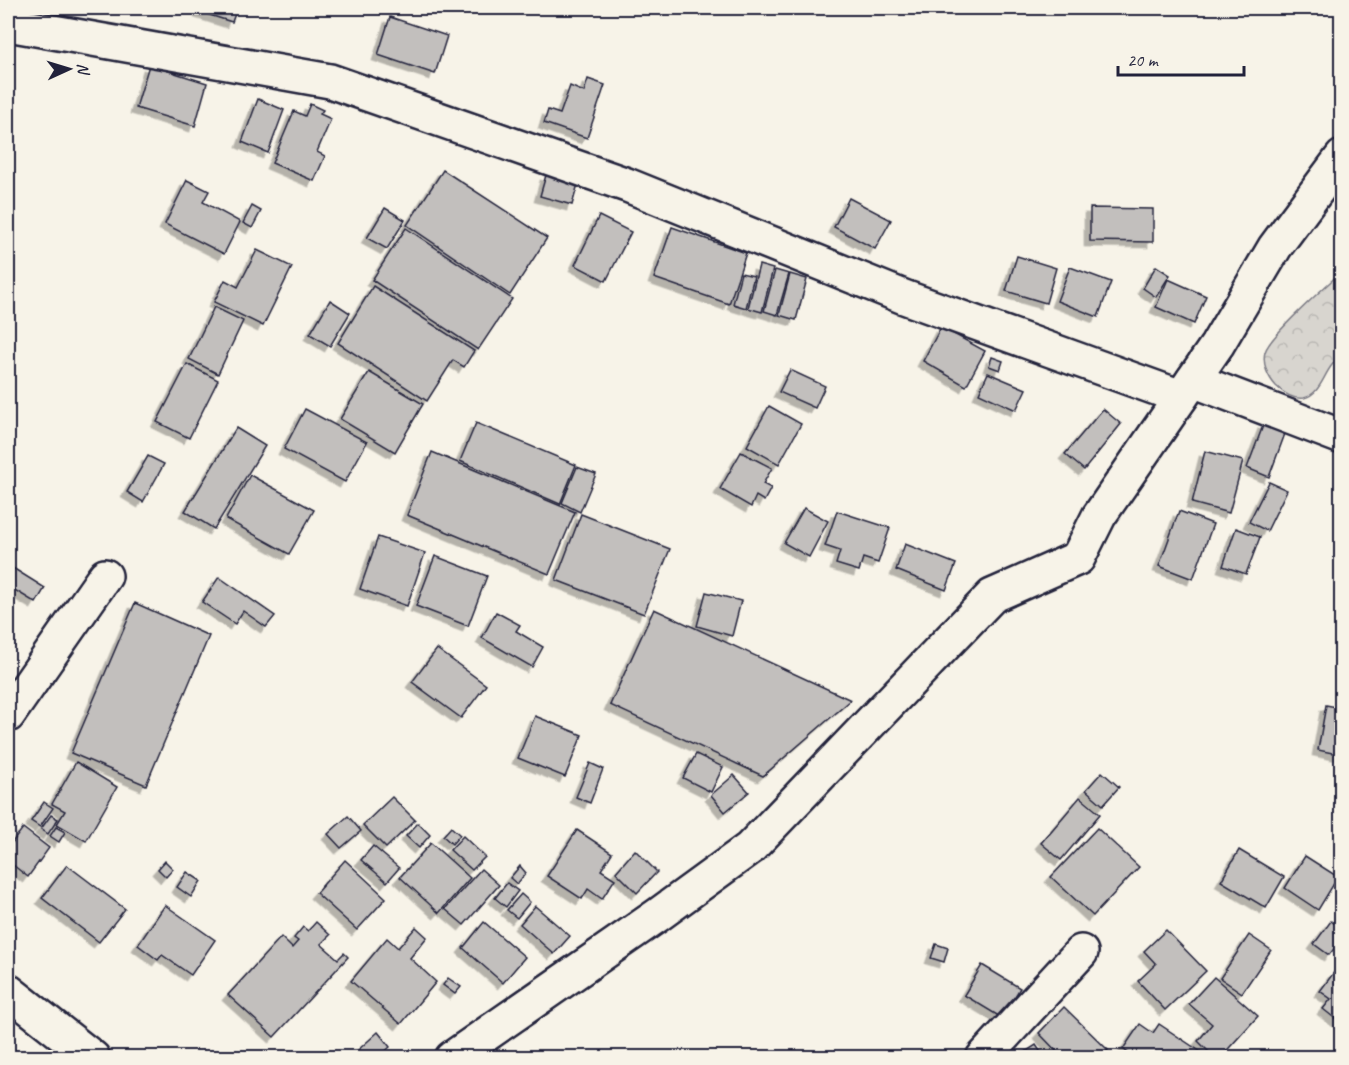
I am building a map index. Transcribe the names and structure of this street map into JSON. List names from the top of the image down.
{
  "scale_bar": "20 m",
  "north": "right"
}
